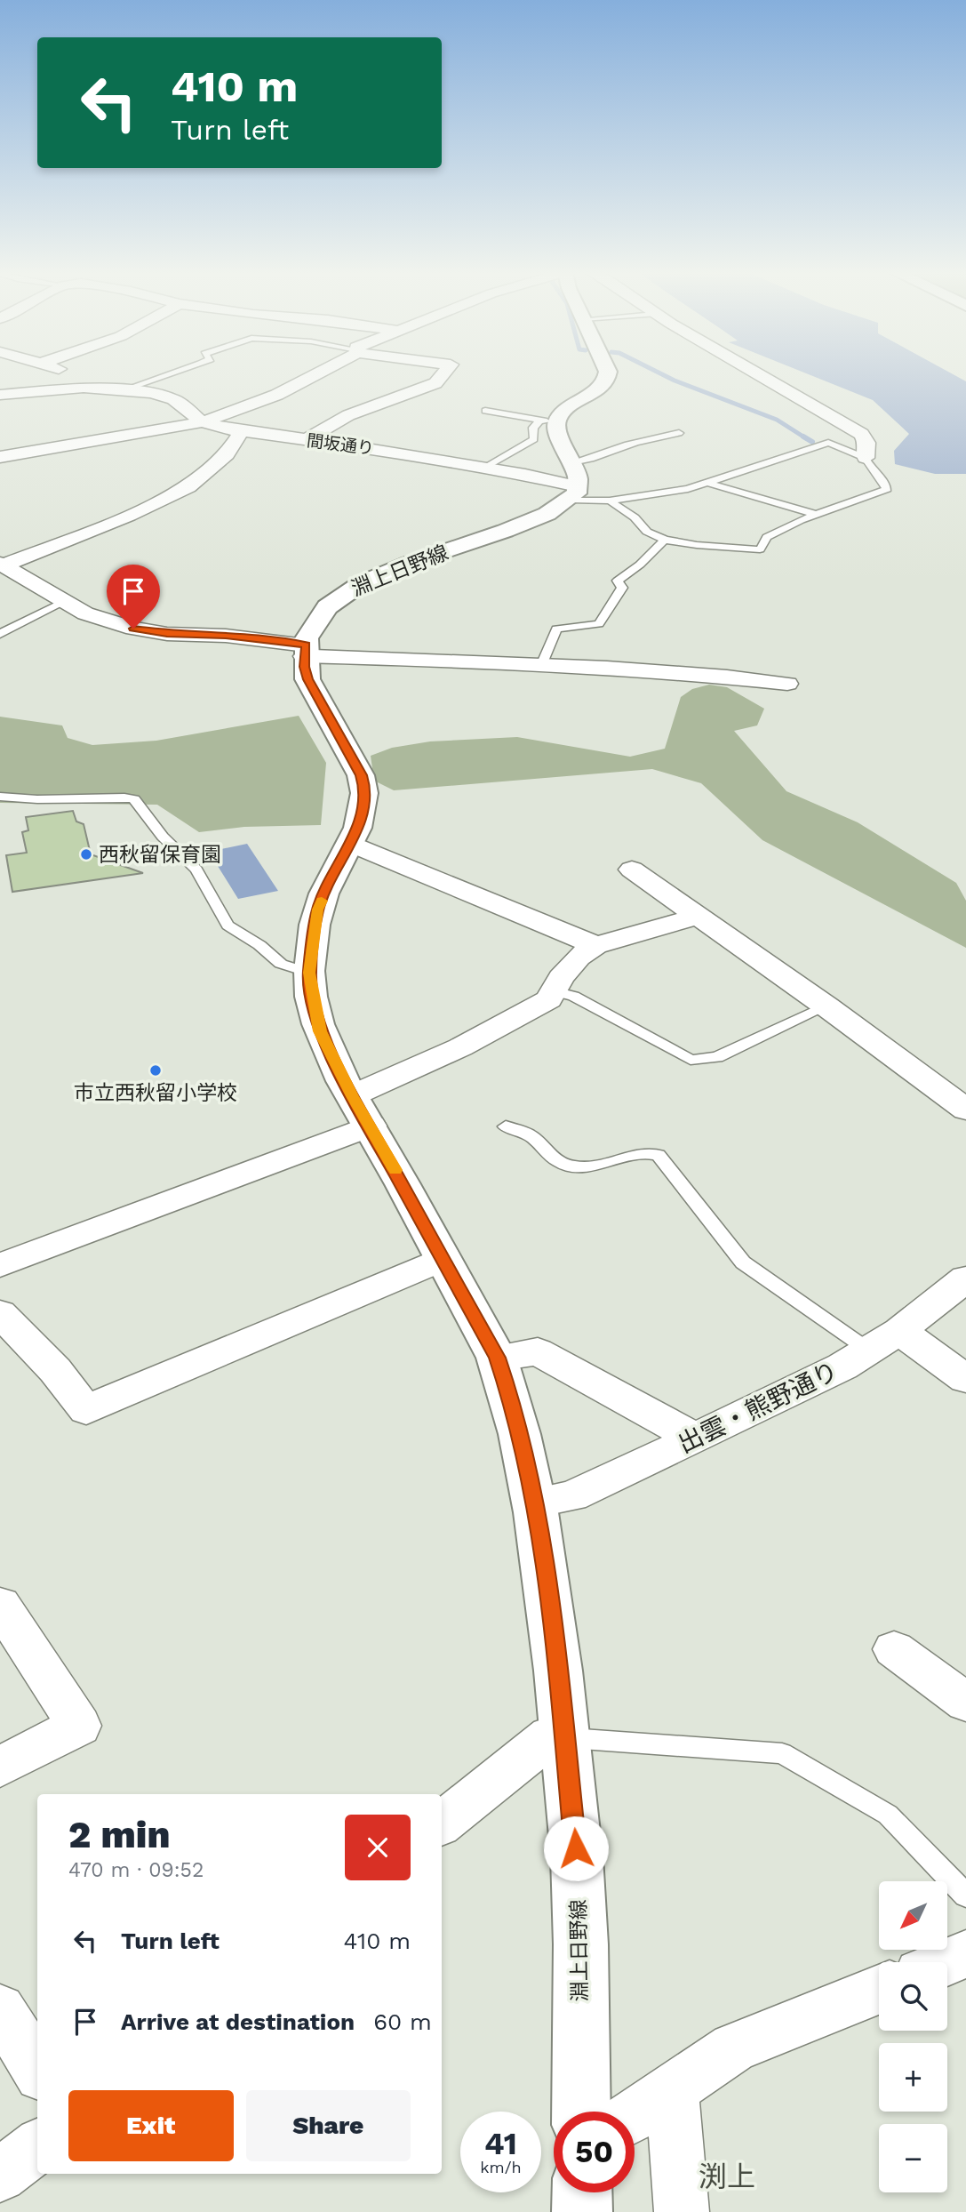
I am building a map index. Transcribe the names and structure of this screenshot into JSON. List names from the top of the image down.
{
  "streets": {
    "main road": ["淵上日野線"],
    "street": ["間坂通り", "出雲・熊野通り"]
  },
  "crossings": [
    ["間坂通り", "淵上日野線"],
    ["淵上日野線", "出雲・熊野通り"]
  ],
  "districts": ["渕上"],
  "places": ["西秋留保育園", "市立西秋留小学校"],
  "north": "bottom left",
  "page": {
    "turn": ["410 m", "Turn left"],
    "heading": ["2 min", "470 m · 09:52"],
    "map_buttons": ["+", "−"],
    "list": [
      {
        "name": "Turn left",
        "value": "410 m"
      },
      {
        "name": "Arrive at destination",
        "value": "60 m"
      }
    ],
    "buttons": ["Exit", "Share"],
    "speed": "41 km/h",
    "limit": "50"
  }
}
